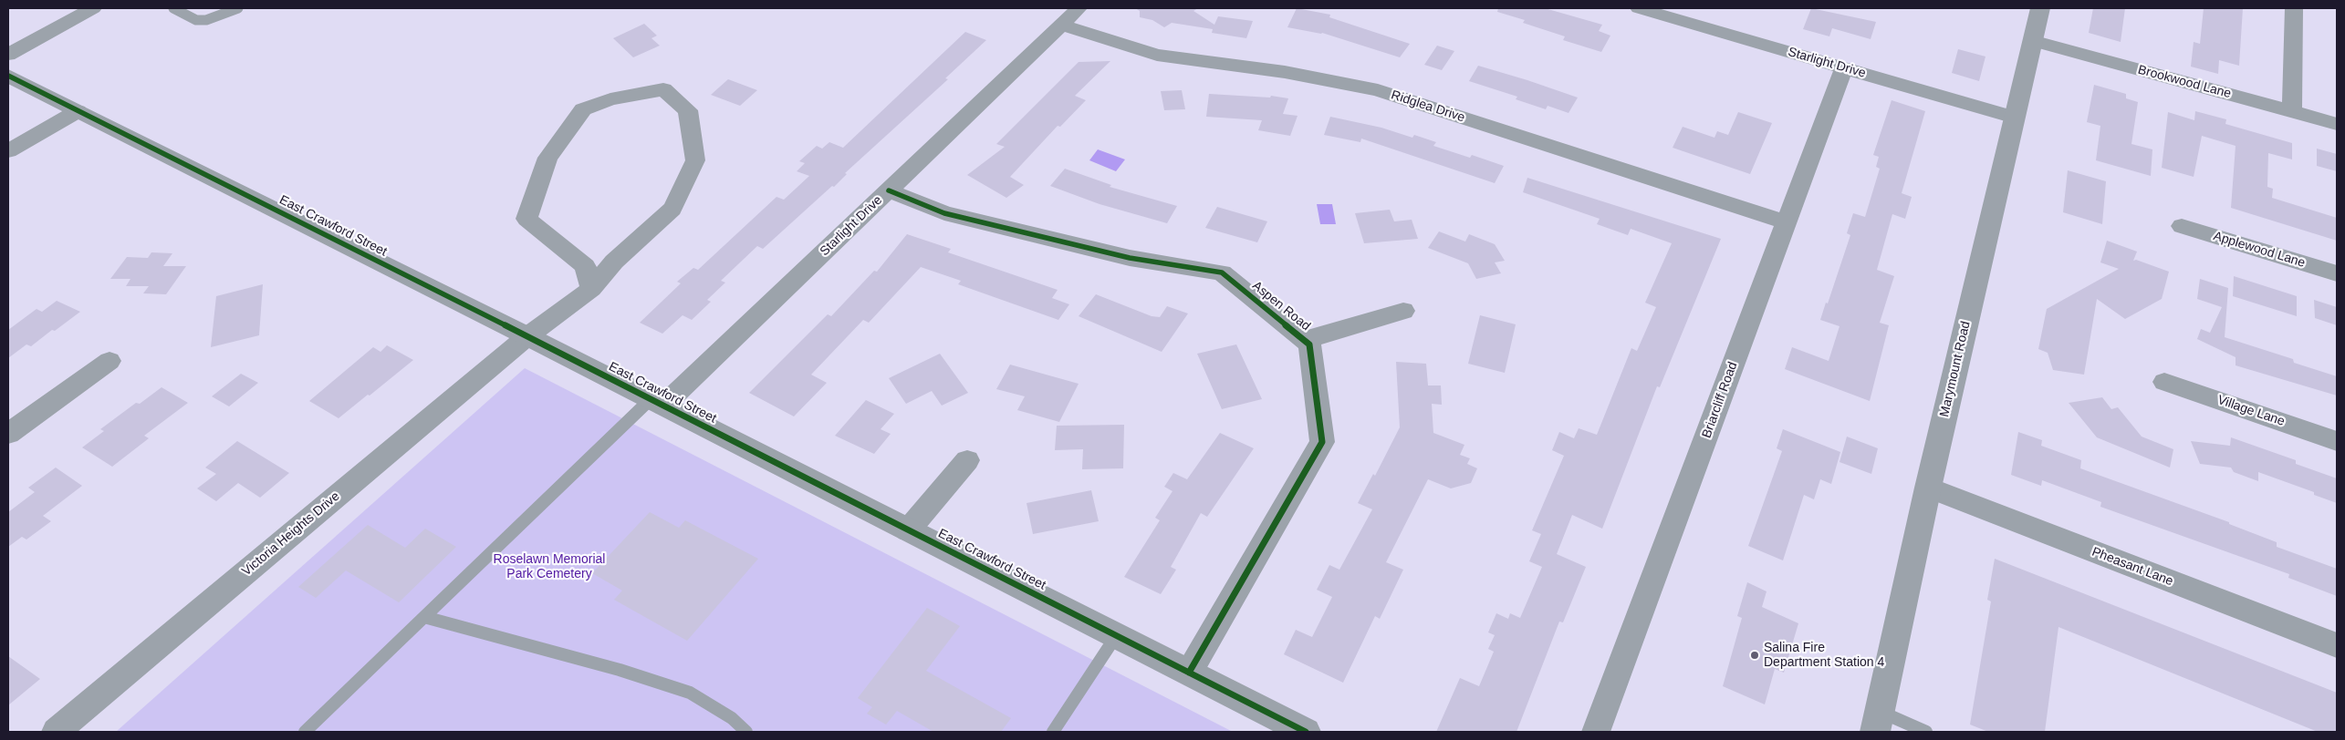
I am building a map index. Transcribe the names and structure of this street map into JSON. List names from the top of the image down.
{
  "streets": {
    "street": [
      "Starlight Drive",
      "Brookwood Lane",
      "Ridglea Drive",
      "East Crawford Street",
      "Applewood Lane",
      "Aspen Road",
      "Marymount Road",
      "Briarcliff Road",
      "Village Lane",
      "Victoria Heights Drive",
      "Pheasant Lane"
    ]
  },
  "crossings": [
    ["Starlight Drive", "Ridglea Drive"],
    ["Starlight Drive", "East Crawford Street"],
    ["Starlight Drive", "Aspen Road"],
    ["Starlight Drive", "Marymount Road"],
    ["Starlight Drive", "Briarcliff Road"],
    ["Brookwood Lane", "Marymount Road"],
    ["Ridglea Drive", "Briarcliff Road"],
    ["East Crawford Street", "Aspen Road"],
    ["East Crawford Street", "Victoria Heights Drive"],
    ["Marymount Road", "Pheasant Lane"]
  ],
  "parks": ["Roselawn Memorial Park Cemetery"],
  "places": ["Salina Fire Department Station 4"]
}
